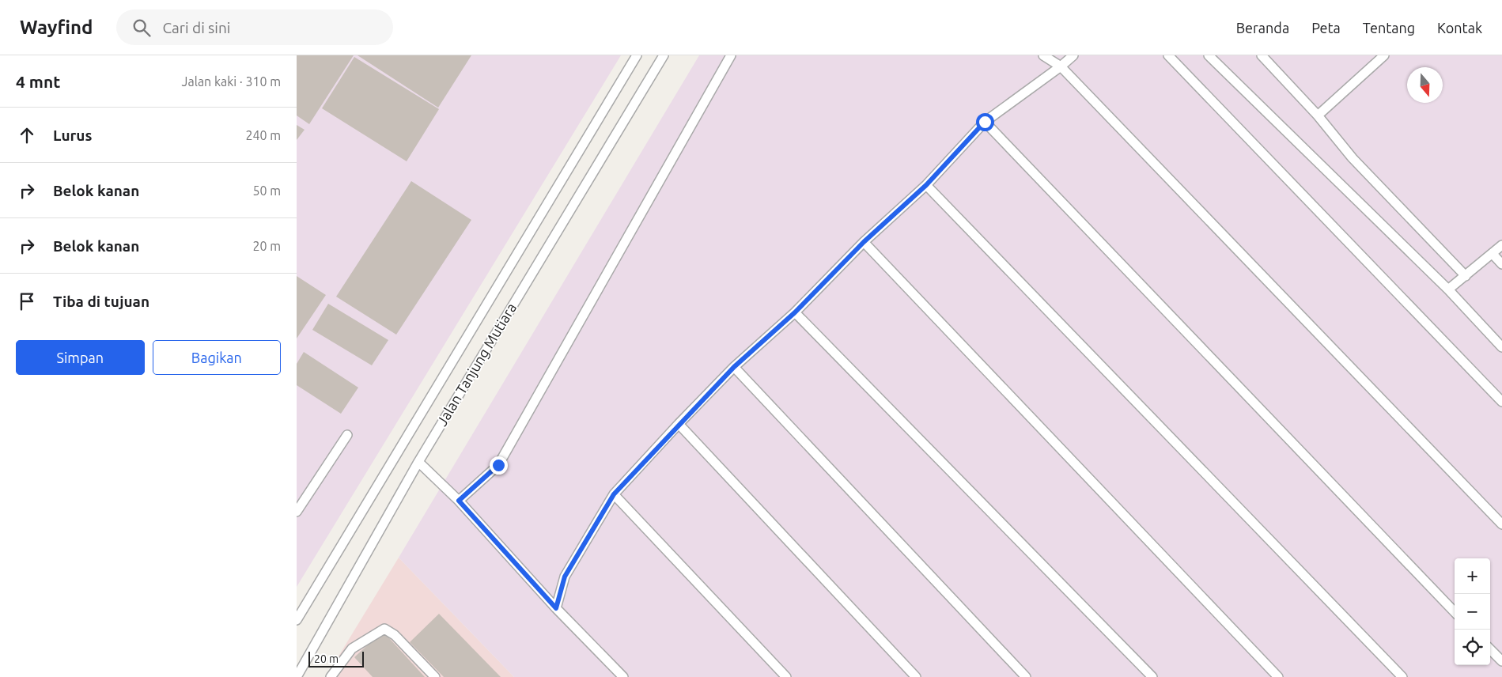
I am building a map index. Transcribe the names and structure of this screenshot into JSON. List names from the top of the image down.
{
  "streets": {
    "lane": ["Jalan Tanjung Mutiara"]
  },
  "scale_bar": "20 m",
  "north": "bottom",
  "page": {
    "header": "Wayfind",
    "search": "Cari di sini",
    "nav": [
      "Beranda",
      "Peta",
      "Tentang",
      "Kontak"
    ],
    "heading": ["4 mnt", "Jalan kaki · 310 m"],
    "list": [
      ["Lurus", "240 m"],
      ["Belok kanan", "50 m"],
      ["Belok kanan", "20 m"],
      "Tiba di tujuan"
    ],
    "buttons": ["Simpan", "Bagikan"],
    "map_buttons": ["+", "−"],
    "scale": "20 m"
  }
}
